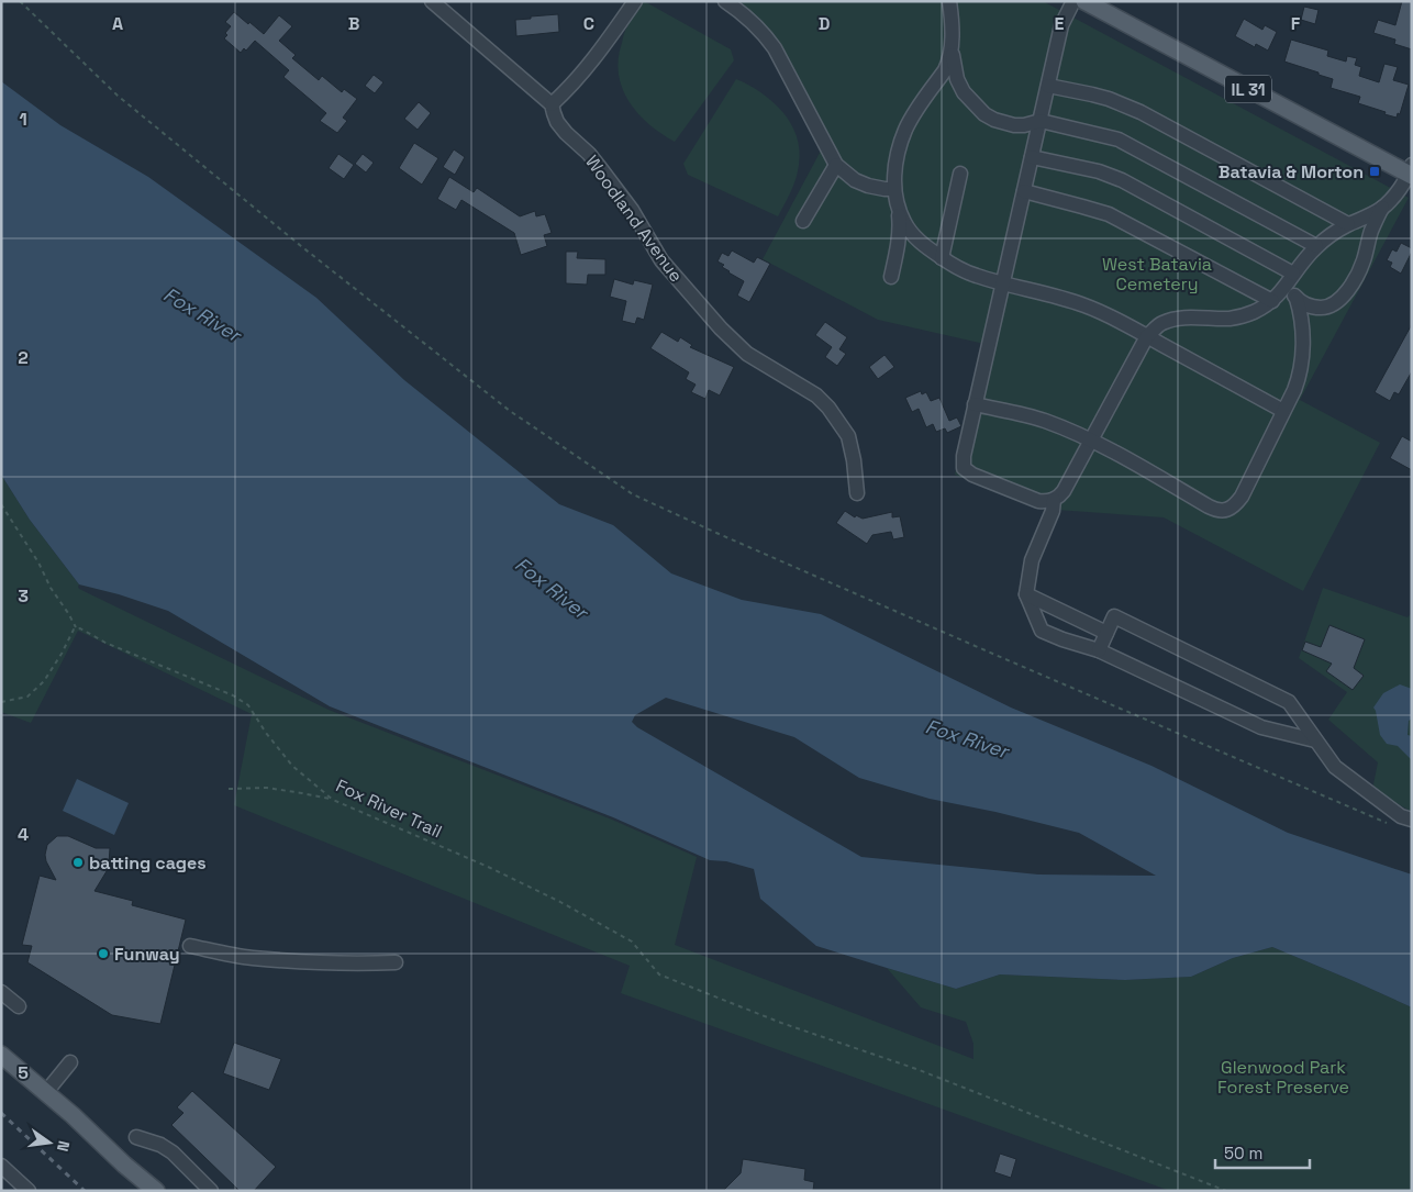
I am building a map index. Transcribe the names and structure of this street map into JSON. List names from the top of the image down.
{
  "streets": {
    "main road": ["IL 31"],
    "street": ["Woodland Avenue"],
    "path": ["Fox River Trail"]
  },
  "water": ["Fox River"],
  "parks": ["West Batavia Cemetery", "Glenwood Park Forest Preserve"],
  "places": {
    "transit": ["Batavia & Morton"],
    "other": ["batting cages", "Funway"]
  },
  "scale_bar": "50 m",
  "north": "right",
  "grid": {
    "columns": [
      "A",
      "B",
      "C",
      "D",
      "E",
      "F"
    ],
    "rows": [
      "1",
      "2",
      "3",
      "4",
      "5"
    ]
  }
}
